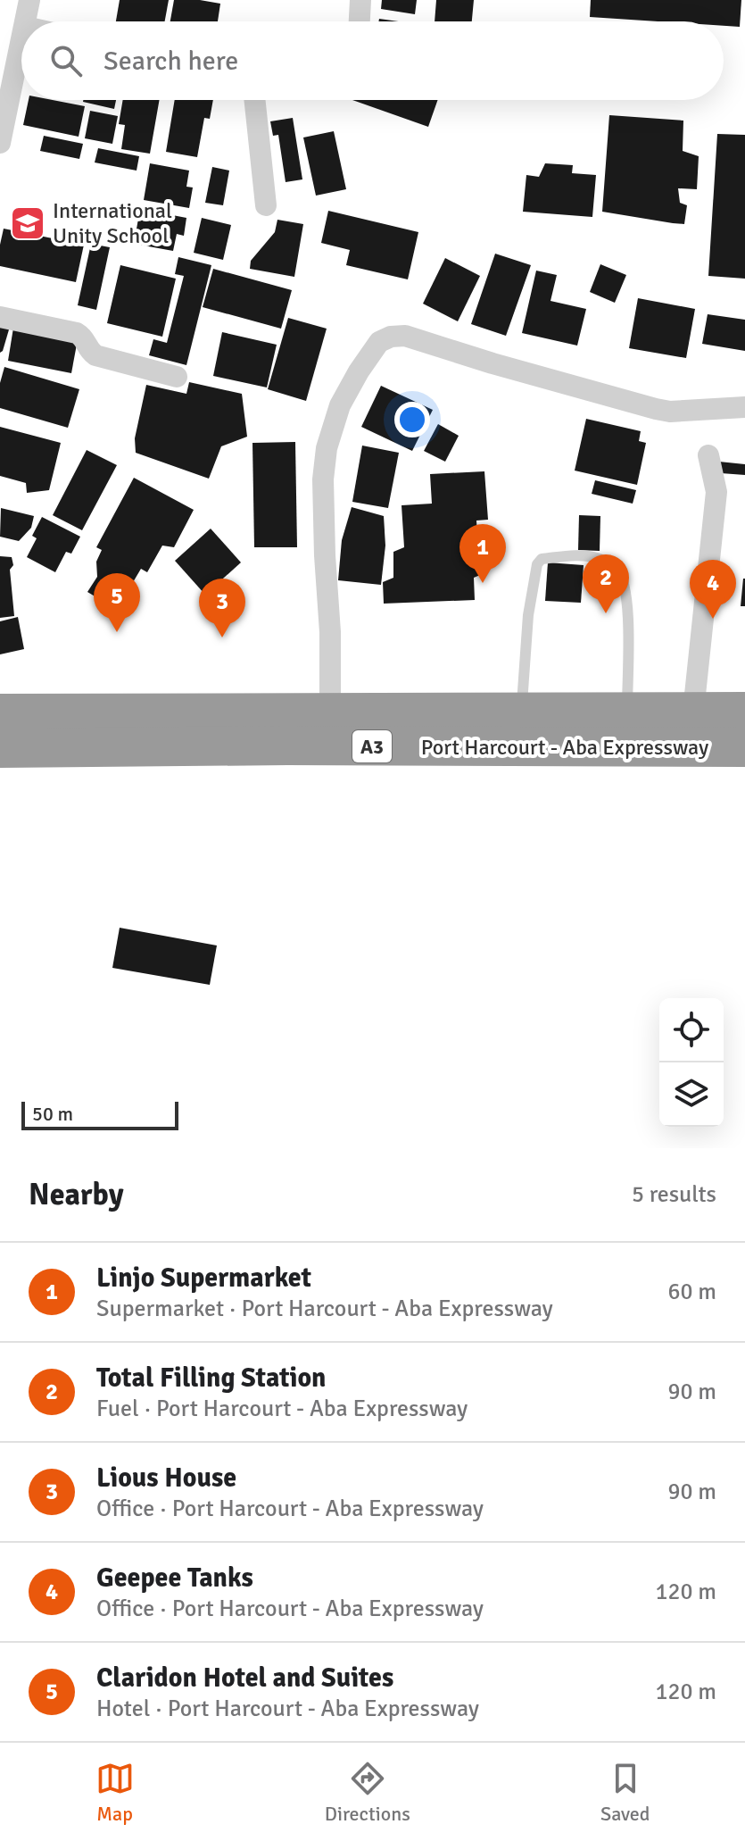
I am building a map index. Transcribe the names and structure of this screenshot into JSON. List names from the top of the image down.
{
  "streets": {
    "highway": ["A3", "Port Harcourt - Aba Expressway"]
  },
  "places": {
    "school or university": ["International Unity School"]
  },
  "scale_bar": "50 m",
  "page": {
    "search": "Search here",
    "pins": [
      "1",
      "2",
      "4",
      "5",
      "3"
    ],
    "scale": "50 m",
    "heading": ["Nearby", "5 results"],
    "list": [
      {
        "mark": "1",
        "name": "Linjo Supermarket",
        "note": "Supermarket · Port Harcourt - Aba Expressway",
        "value": "60 m"
      },
      {
        "mark": "2",
        "name": "Total Filling Station",
        "note": "Fuel · Port Harcourt - Aba Expressway",
        "value": "90 m"
      },
      {
        "mark": "3",
        "name": "Lious House",
        "note": "Office · Port Harcourt - Aba Expressway",
        "value": "90 m"
      },
      {
        "mark": "4",
        "name": "Geepee Tanks",
        "note": "Office · Port Harcourt - Aba Expressway",
        "value": "120 m"
      },
      {
        "mark": "5",
        "name": "Claridon Hotel and Suites",
        "note": "Hotel · Port Harcourt - Aba Expressway",
        "value": "120 m"
      }
    ],
    "nav": ["Map", "Directions", "Saved"]
  }
}
